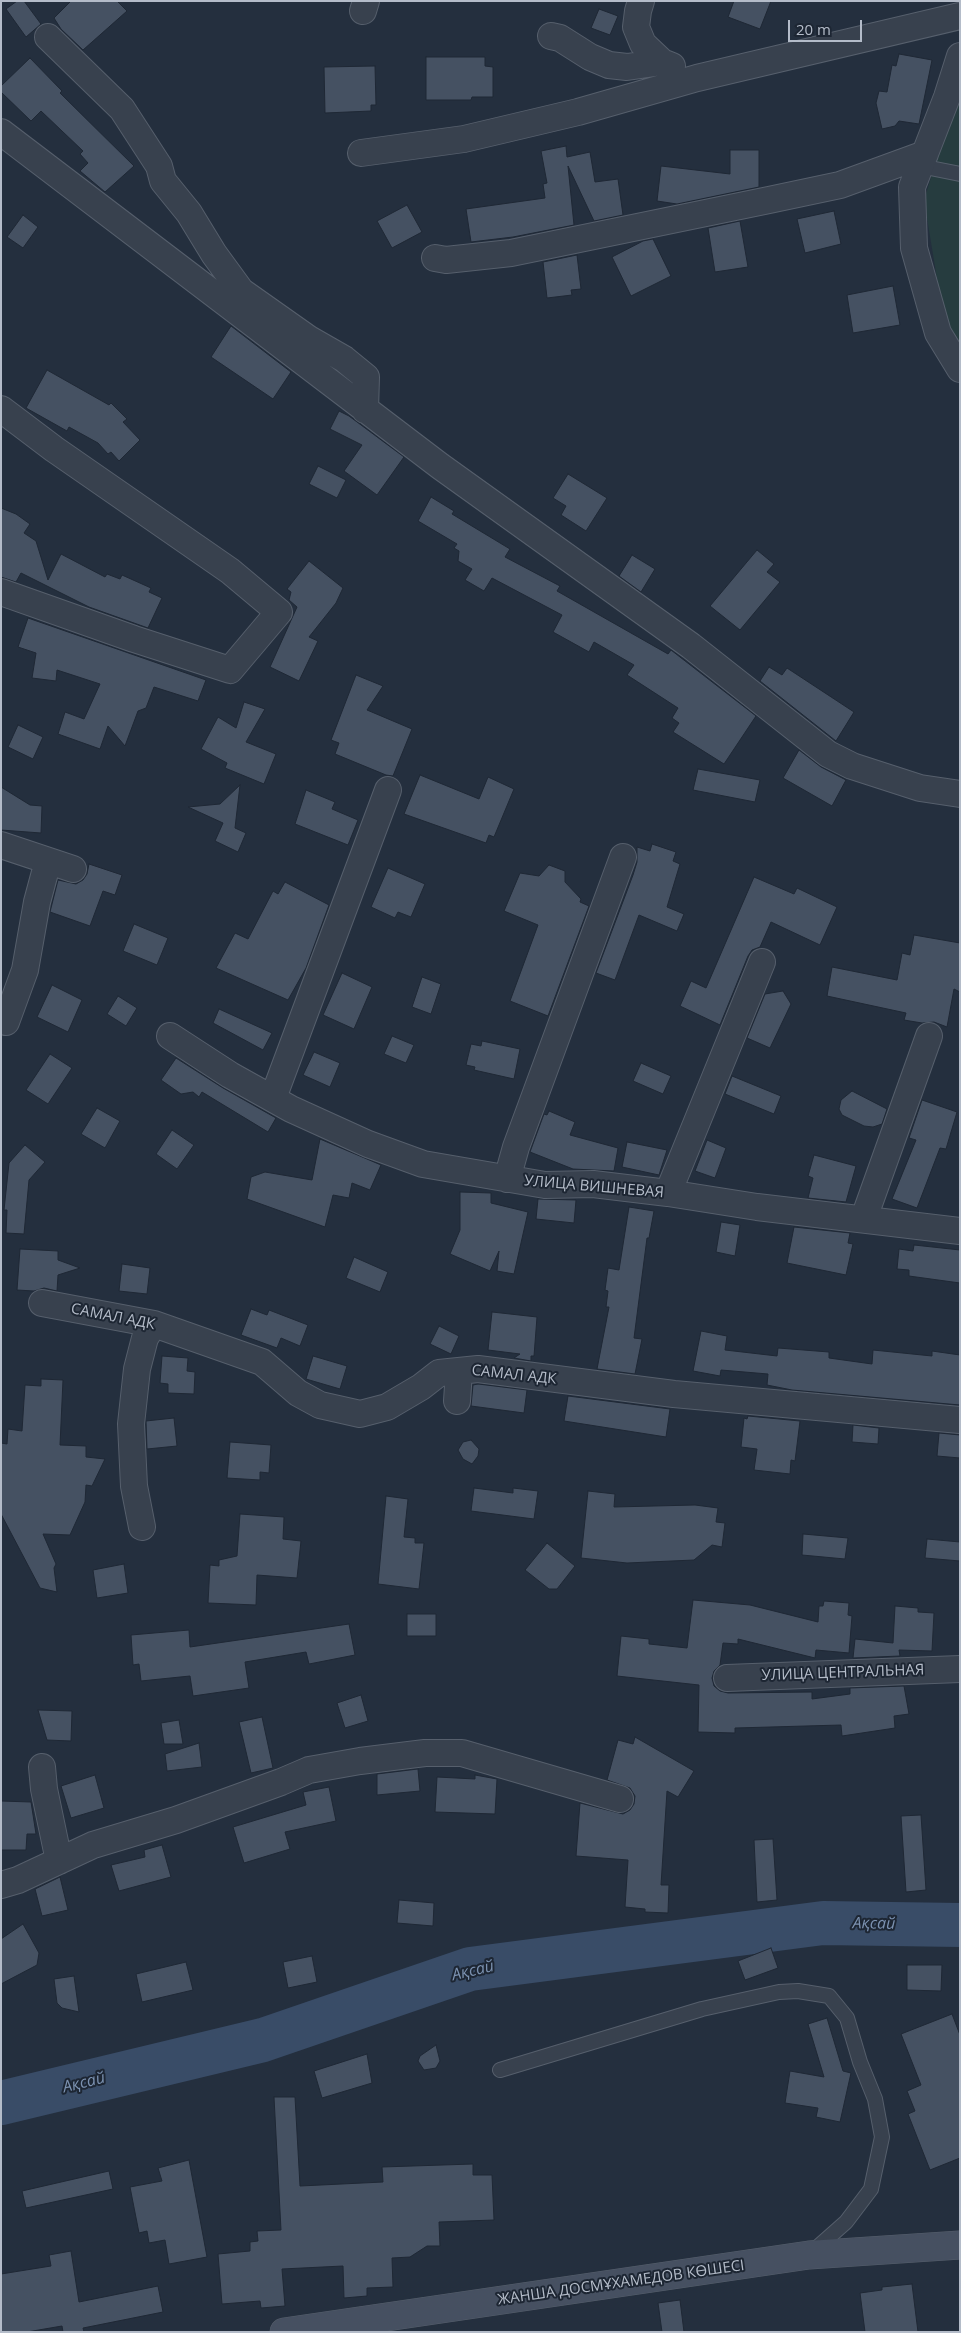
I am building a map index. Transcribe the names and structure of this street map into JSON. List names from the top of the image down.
{
  "streets": {
    "street": [
      "УЛИЦА ВИШНЕВАЯ",
      "САМАЛ АДК",
      "УЛИЦА ЦЕНТРАЛЬНАЯ",
      "ЖАНША ДОСМҰХАМЕДОВ КӨШЕСІ"
    ]
  },
  "water": ["Ақсай"],
  "scale_bar": "20 m"
}
